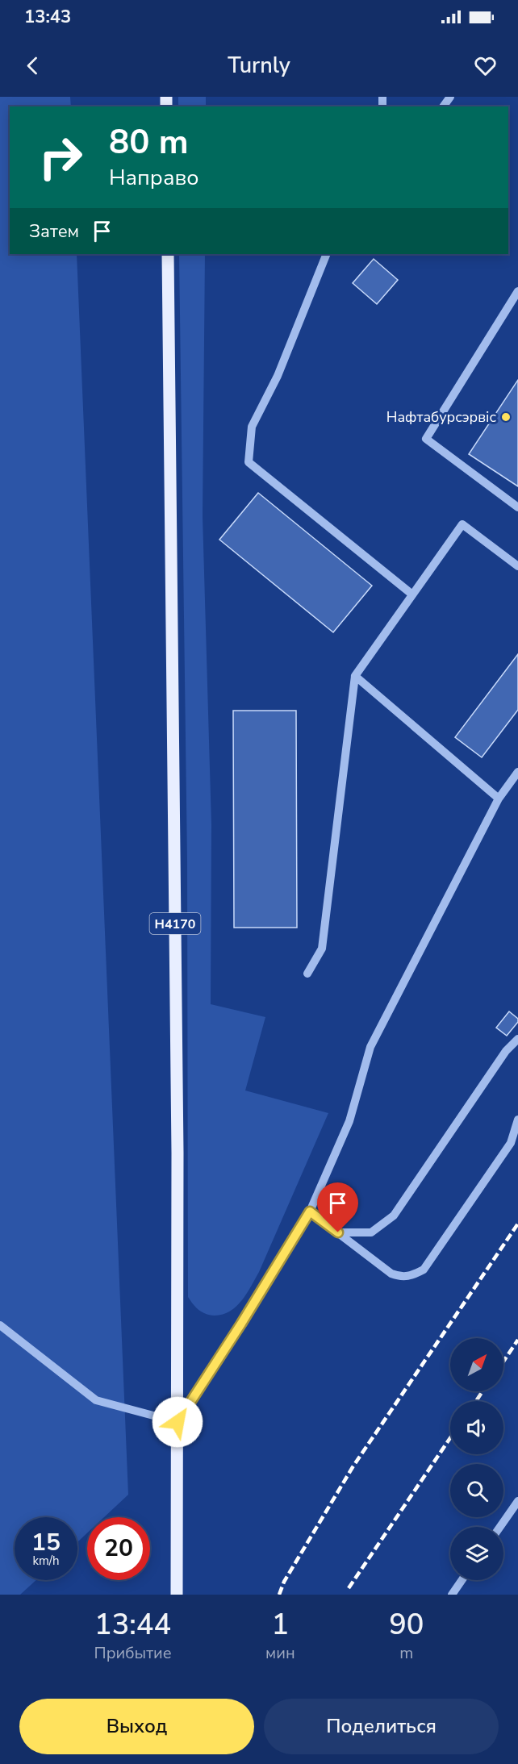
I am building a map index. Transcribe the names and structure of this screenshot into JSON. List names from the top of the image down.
{
  "streets": {
    "main road": ["Н4170"]
  },
  "places": ["Нафтабурсэрвіс"],
  "north": "top right",
  "page": {
    "status": "13:43",
    "header": "Turnly",
    "turn": ["80 m", "Направо"],
    "then": "Затем",
    "speed": "15 km/h",
    "limit": "20",
    "eta": [
      "13:44",
      "Прибытие",
      "1",
      "мин",
      "90",
      "m"
    ],
    "buttons": ["Выход", "Поделиться"]
  }
}
